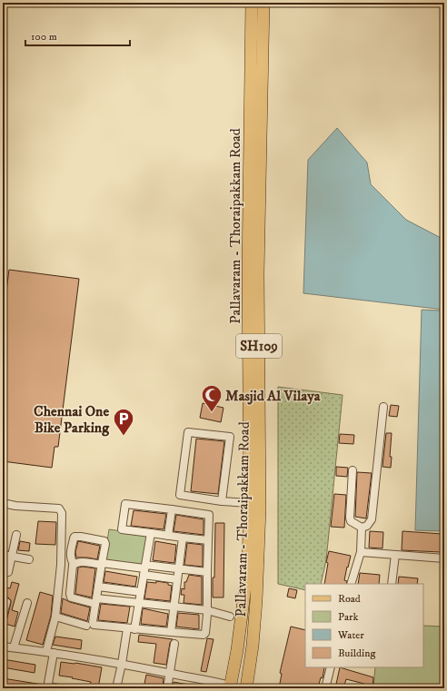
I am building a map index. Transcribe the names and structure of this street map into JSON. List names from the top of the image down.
{
  "streets": {
    "main road": ["Pallavaram - Thoraipakkam Road", "SH109"]
  },
  "places": {
    "mosque": ["Masjid Al Vilaya"],
    "parking": ["Chennai One Bike Parking"]
  },
  "legend": [
    "Road",
    "Park",
    "Water",
    "Building"
  ],
  "scale_bar": "100 m"
}
